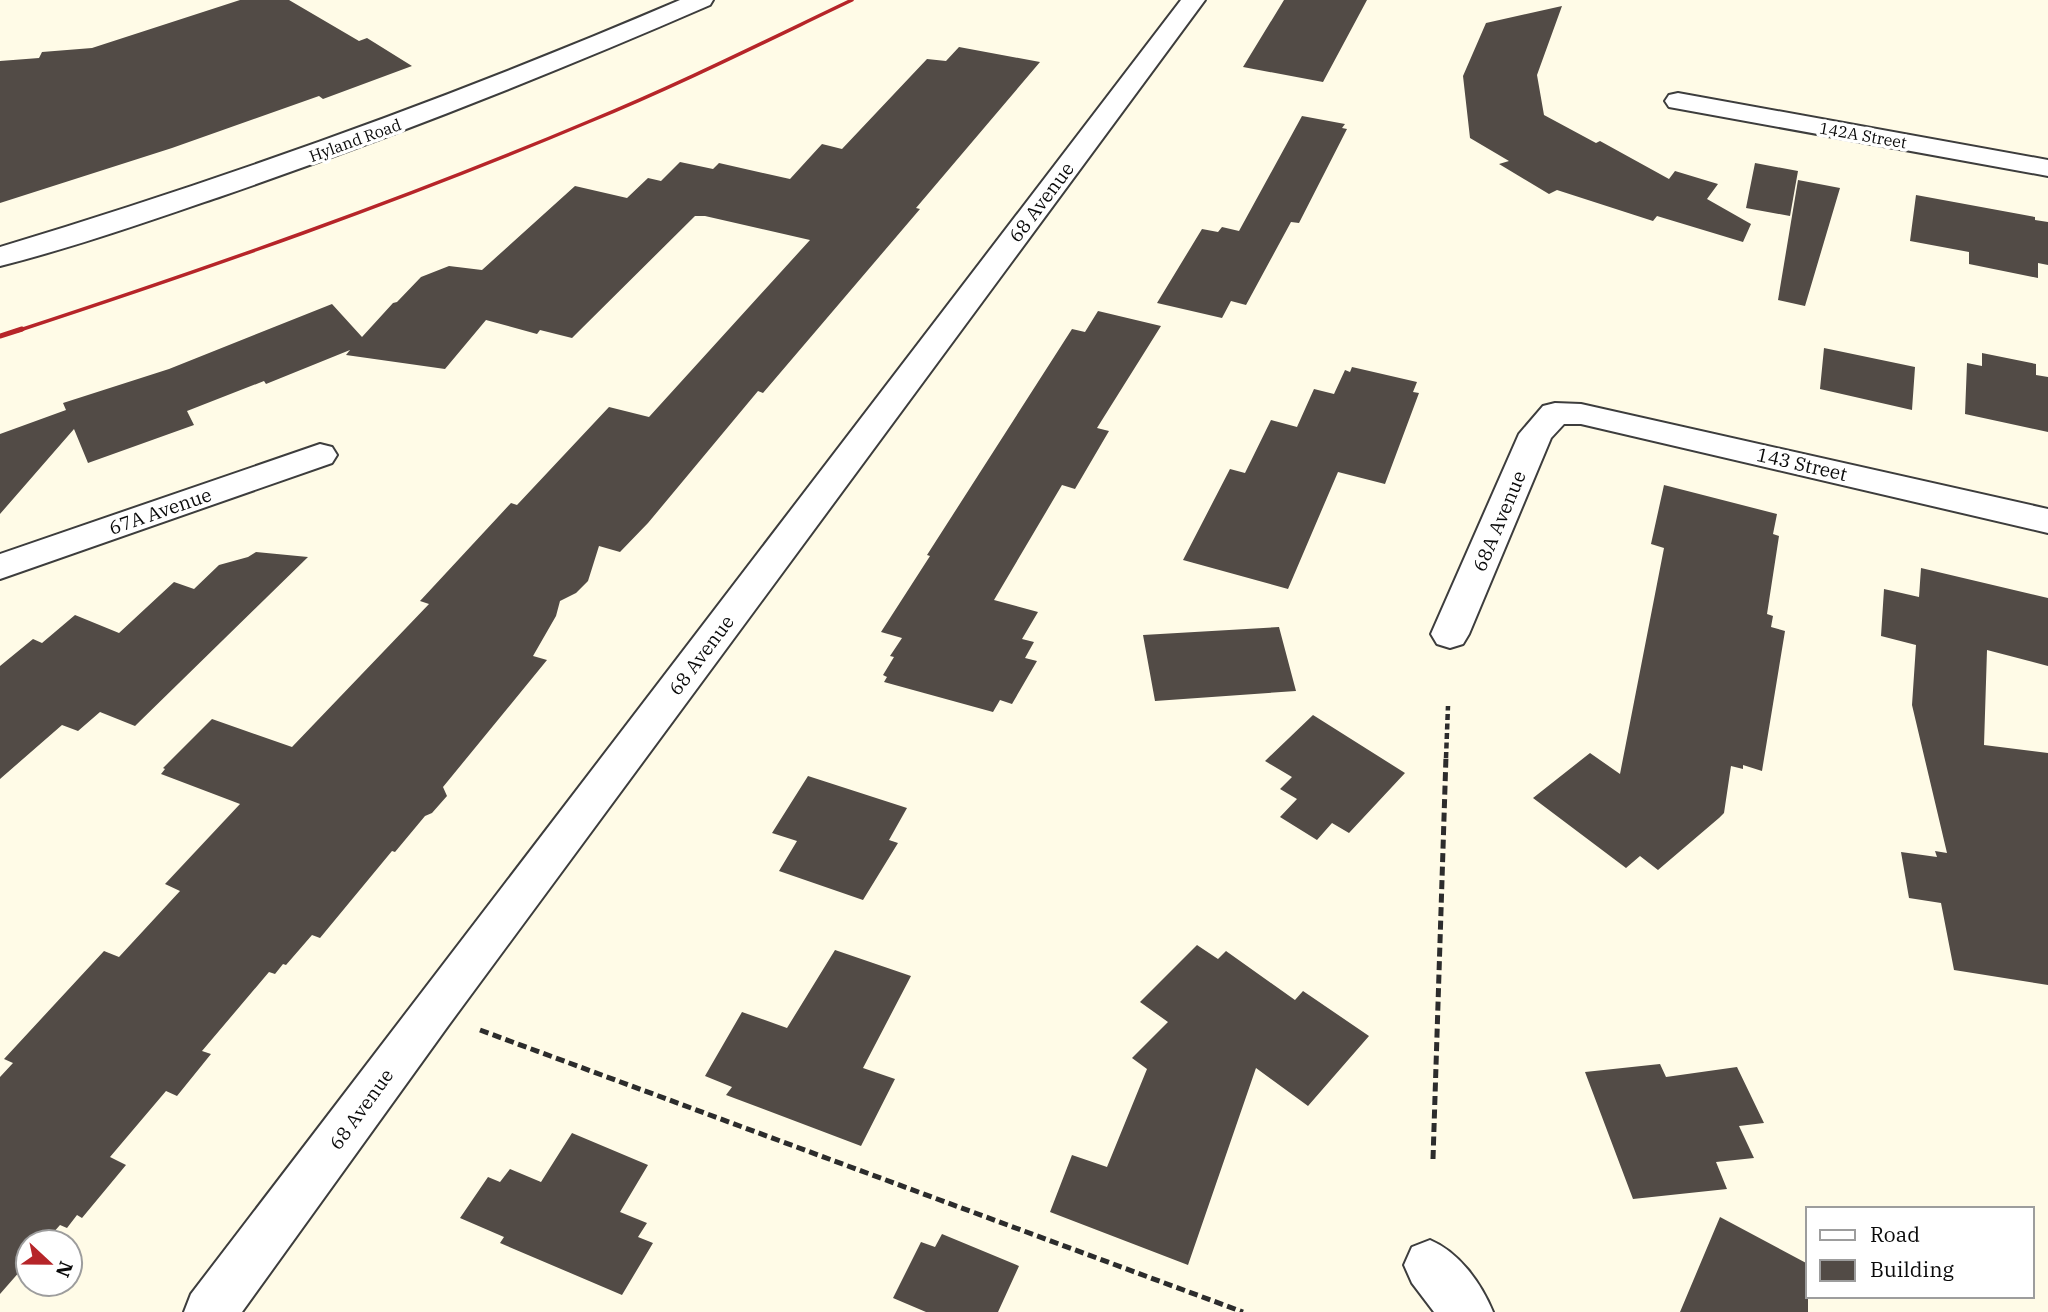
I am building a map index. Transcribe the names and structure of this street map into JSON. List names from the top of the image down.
{
  "streets": {
    "street": [
      "142A Street",
      "Hyland Road",
      "68 Avenue",
      "143 Street",
      "67A Avenue",
      "68A Avenue"
    ]
  },
  "crossings": [
    ["143 Street", "68A Avenue"]
  ],
  "legend": ["Road", "Building"],
  "north": "right"
}
